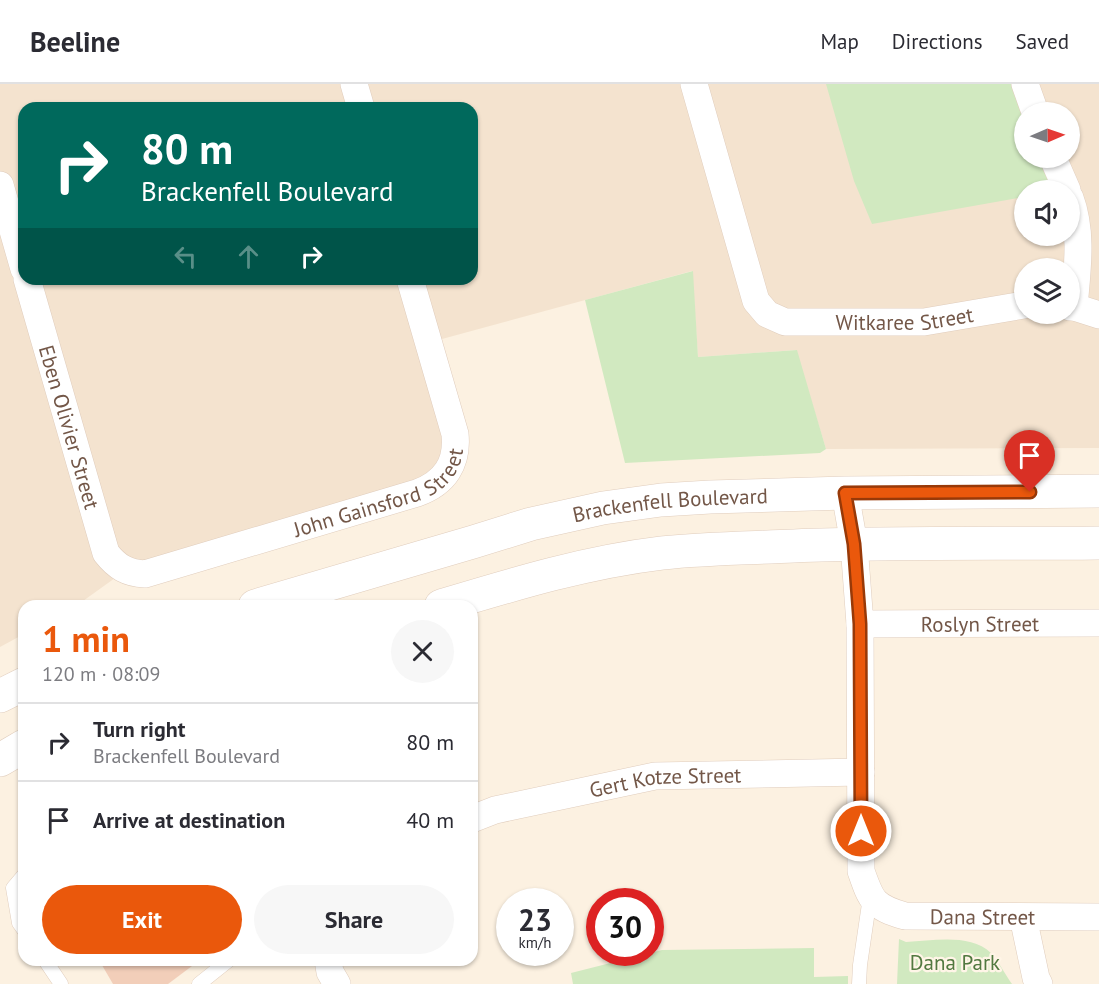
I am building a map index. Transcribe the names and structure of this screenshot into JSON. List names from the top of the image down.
{
  "streets": {
    "street": [
      "Witkaree Street",
      "Eben Olivier Street",
      "John Gainsford Street",
      "Brackenfell Boulevard",
      "Roslyn Street",
      "Gert Kotze Street",
      "Dana Street"
    ]
  },
  "crossings": [
    ["Eben Olivier Street", "John Gainsford Street"]
  ],
  "parks": ["Dana Park"],
  "north": "right",
  "page": {
    "header": "Beeline",
    "nav": ["Map", "Directions", "Saved"],
    "turn": ["80 m", "Brackenfell Boulevard"],
    "heading": ["1 min", "120 m · 08:09"],
    "list": [
      {
        "name": "Turn right",
        "note": "Brackenfell Boulevard",
        "value": "80 m"
      },
      {
        "name": "Arrive at destination",
        "value": "40 m"
      }
    ],
    "buttons": ["Exit", "Share"],
    "speed": "23 km/h",
    "limit": "30"
  }
}
